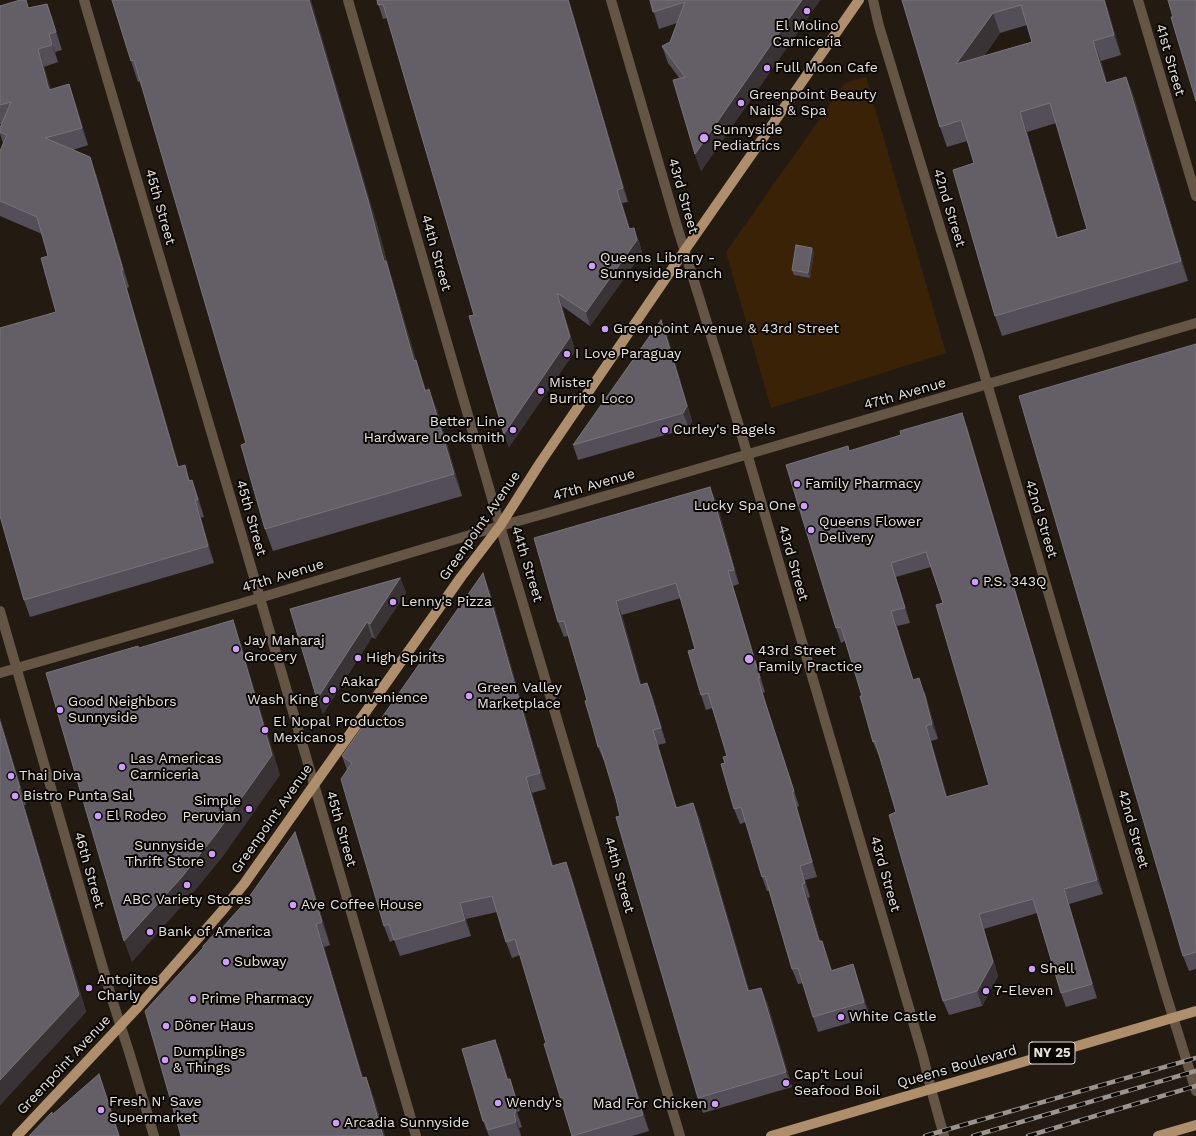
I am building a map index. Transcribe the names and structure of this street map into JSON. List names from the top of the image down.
{
  "streets": {
    "main road": ["Greenpoint Avenue", "NY 25", "Queens Boulevard"],
    "street": [
      "41st Street",
      "43rd Street",
      "45th Street",
      "42nd Street",
      "44th Street",
      "47th Avenue",
      "46th Street"
    ]
  },
  "crossings": [
    ["43rd Street", "47th Avenue"],
    ["43rd Street", "Greenpoint Avenue"],
    ["43rd Street", "Queens Boulevard"],
    ["45th Street", "47th Avenue"],
    ["45th Street", "Greenpoint Avenue"],
    ["42nd Street", "47th Avenue"],
    ["42nd Street", "Queens Boulevard"],
    ["44th Street", "47th Avenue"],
    ["44th Street", "Greenpoint Avenue"],
    ["47th Avenue", "Greenpoint Avenue"],
    ["47th Avenue", "46th Street"],
    ["Greenpoint Avenue", "46th Street"]
  ],
  "places": [
    "El Molino Carniceria",
    "Full Moon Cafe",
    "Greenpoint Beauty Nails & Spa",
    "Sunnyside Pediatrics",
    "Queens Library - Sunnyside Branch",
    "Greenpoint Avenue & 43rd Street",
    "I Love Paraguay",
    "Mister Burrito Loco",
    "Better Line Hardware Locksmith",
    "Curley's Bagels",
    "Family Pharmacy",
    "Lucky Spa One",
    "Queens Flower Delivery",
    "P.S. 343Q",
    "Lenny's Pizza",
    "Jay Maharaj Grocery",
    "High Spirits",
    "43rd Street Family Practice",
    "Aakar Convenience",
    "Green Valley Marketplace",
    "Wash King",
    "Good Neighbors Sunnyside",
    "El Nopal Productos Mexicanos",
    "Las Americas Carniceria",
    "Thai Diva",
    "Bistro Punta Sal",
    "Simple Peruvian",
    "El Rodeo",
    "Sunnyside Thrift Store",
    "ABC Variety Stores",
    "Ave Coffee House",
    "Bank of America",
    "Subway",
    "Shell",
    "Antojitos Charly",
    "7-Eleven",
    "Prime Pharmacy",
    "White Castle",
    "Döner Haus",
    "Dumplings & Things",
    "Cap't Loui Seafood Boil",
    "Wendy's",
    "Mad For Chicken",
    "Fresh N' Save Supermarket",
    "Arcadia Sunnyside"
  ]
}
